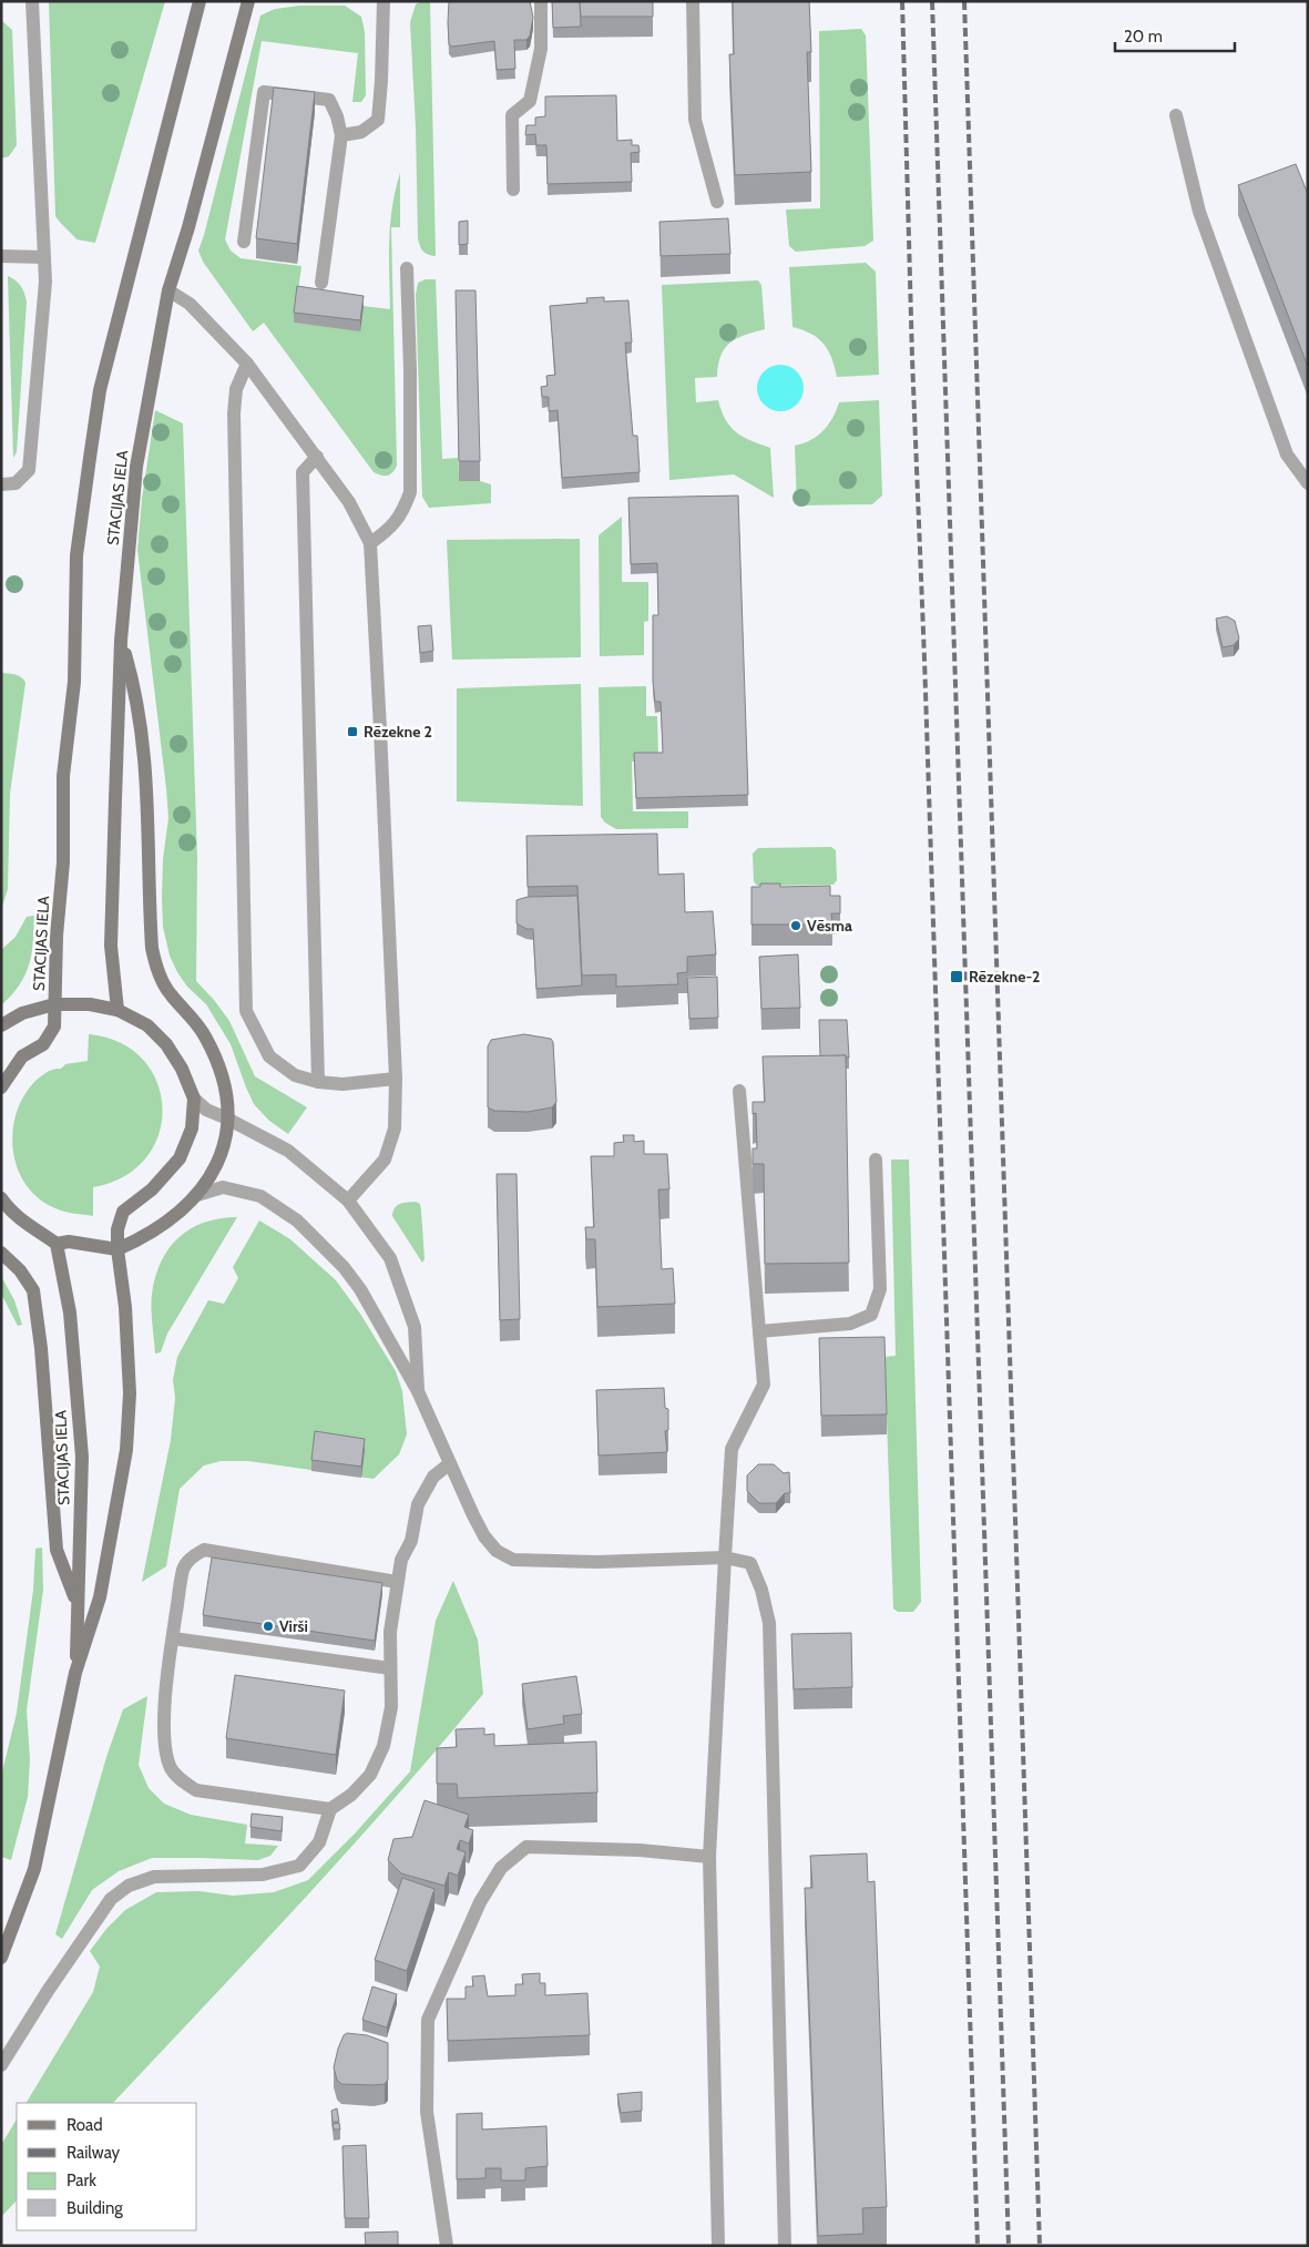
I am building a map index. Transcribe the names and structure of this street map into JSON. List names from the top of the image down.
{
  "streets": {
    "main road": ["STACIJAS IELA"]
  },
  "places": {
    "transit": ["Rēzekne 2", "Rēzekne-2"],
    "other": ["Vēsma", "Virši"]
  },
  "legend": [
    "Road",
    "Railway",
    "Park",
    "Building"
  ],
  "scale_bar": "20 m"
}
